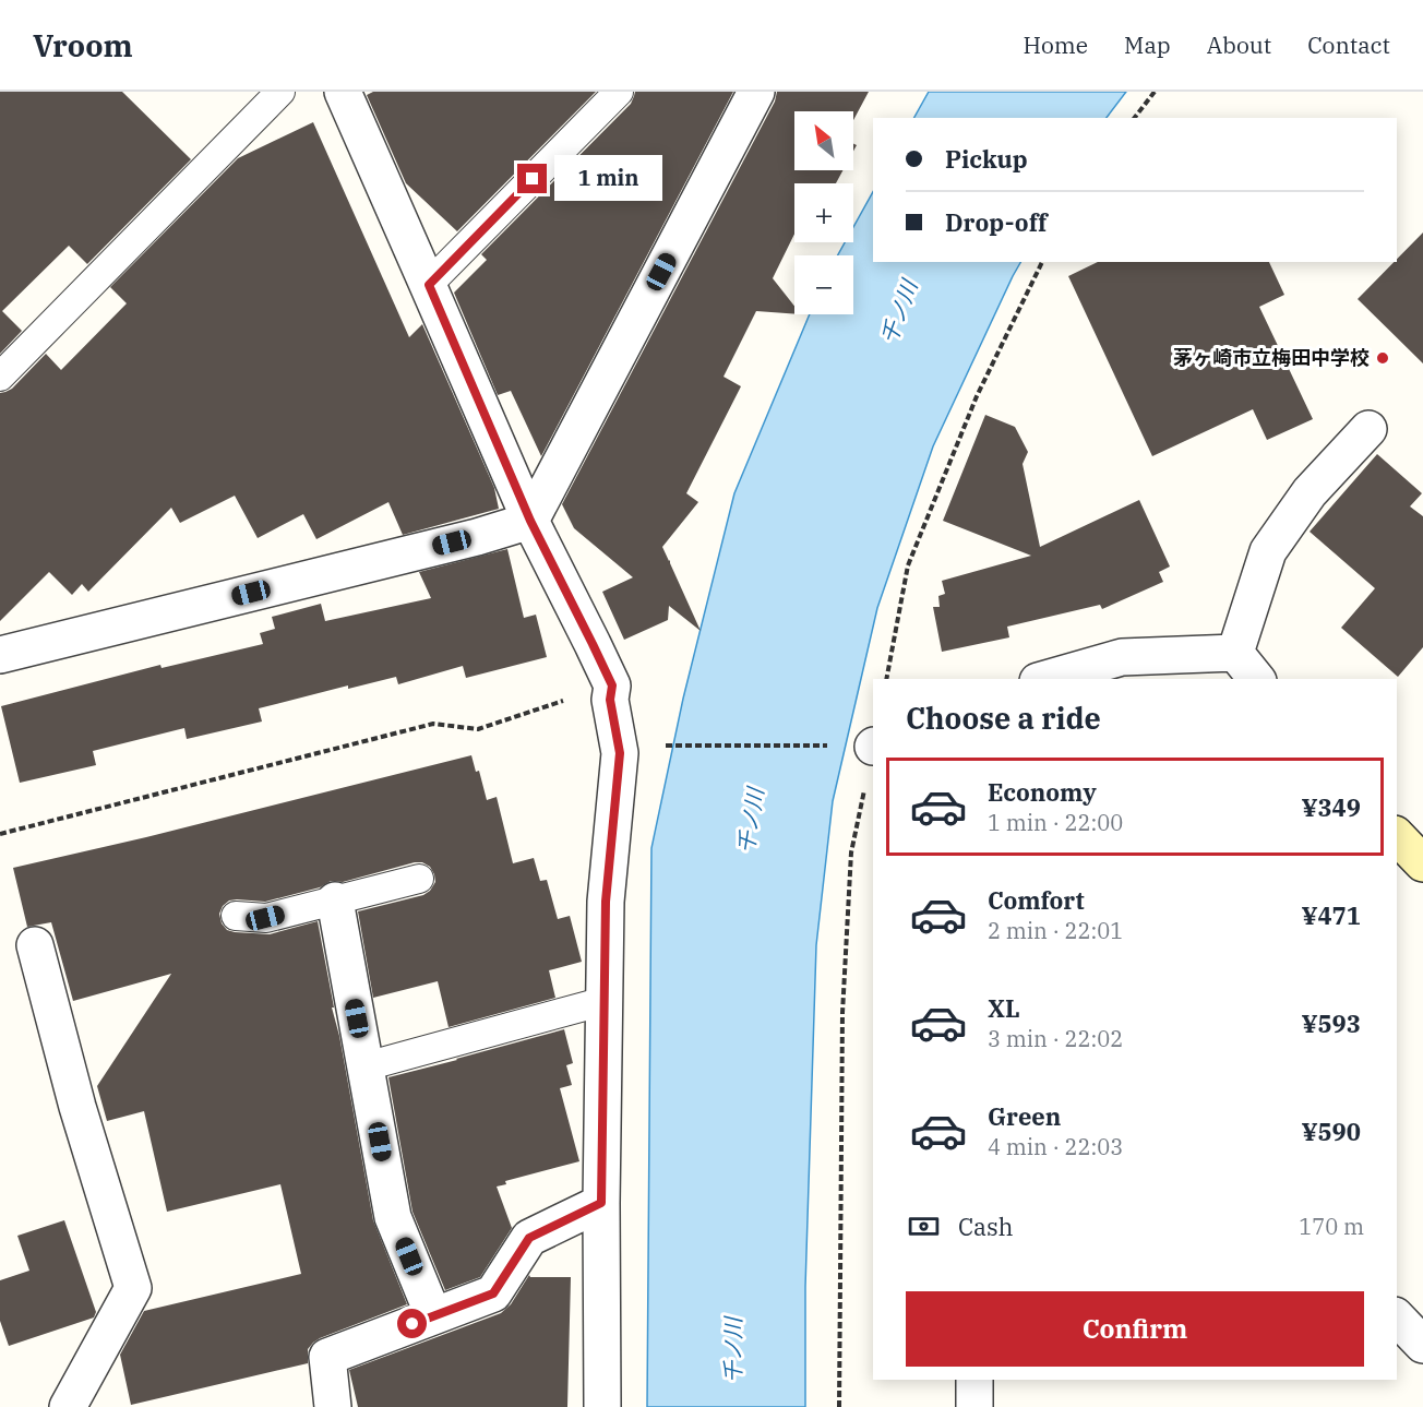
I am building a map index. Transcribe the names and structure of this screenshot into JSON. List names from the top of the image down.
{
  "water": ["千ノ川"],
  "places": ["茅ヶ崎市立梅田中学校"],
  "north": "top left",
  "page": {
    "header": "Vroom",
    "nav": [
      "Home",
      "Map",
      "About",
      "Contact"
    ],
    "map_buttons": ["+", "−"],
    "banner": ["Pickup", "Drop-off"],
    "bubble": "1 min",
    "heading": "Choose a ride",
    "list": [
      {
        "name": "Economy",
        "note": "1 min · 22:00",
        "value": "¥349"
      },
      {
        "name": "Comfort",
        "note": "2 min · 22:01",
        "value": "¥471"
      },
      {
        "name": "XL",
        "note": "3 min · 22:02",
        "value": "¥593"
      },
      {
        "name": "Green",
        "note": "4 min · 22:03",
        "value": "¥590"
      }
    ],
    "pay": ["Cash", "170 m"],
    "buttons": "Confirm"
  }
}
